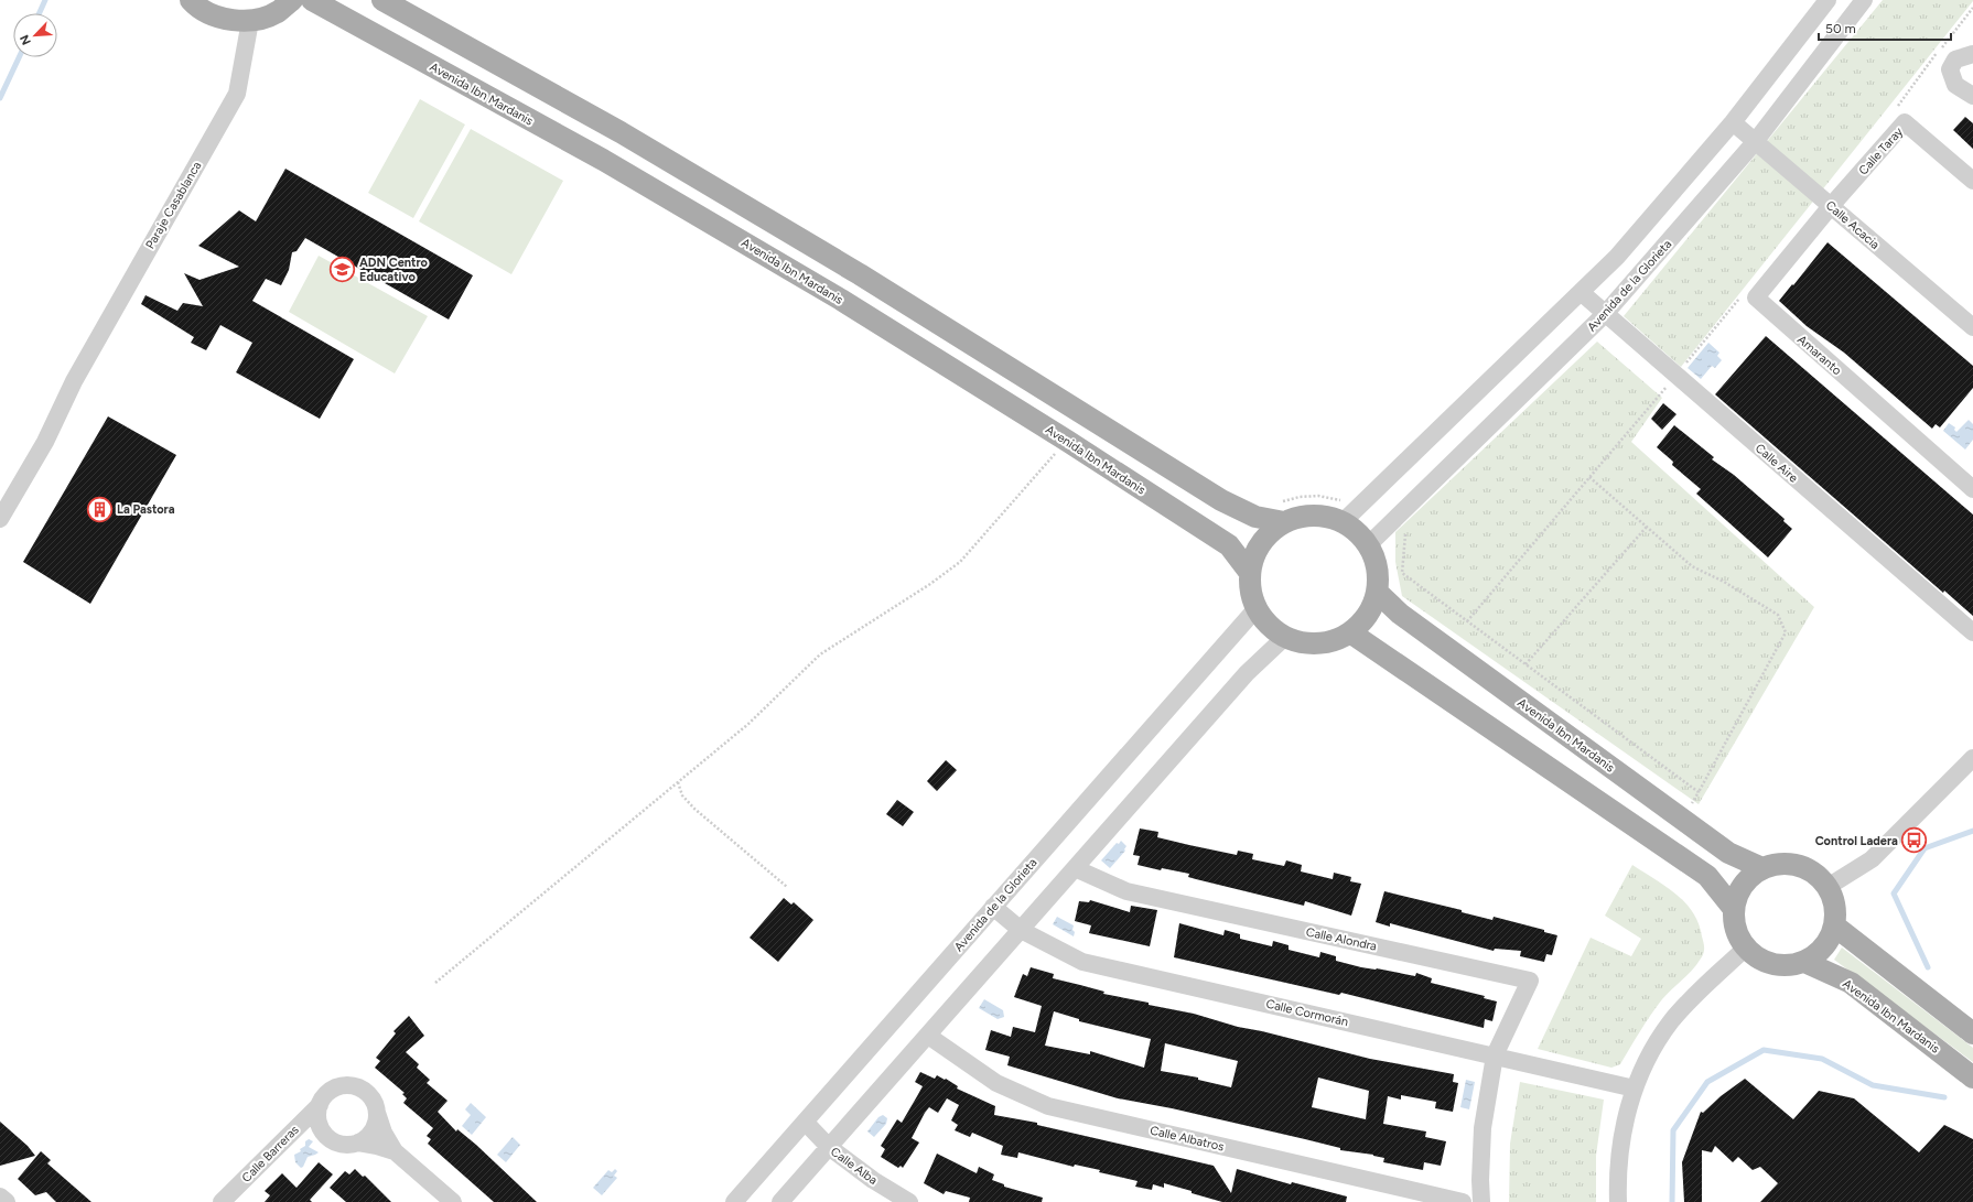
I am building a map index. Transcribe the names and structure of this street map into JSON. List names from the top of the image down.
{
  "streets": {
    "main road": ["Avenida Ibn Mardanis"],
    "street": [
      "Calle Taray",
      "Paraje Casablanca",
      "Calle Acacia",
      "Avenida de la Glorieta",
      "Amaranto",
      "Calle Aire",
      "Calle Alondra",
      "Calle Cormorán",
      "Calle Albatros",
      "Calle Barreras",
      "Calle Alba"
    ]
  },
  "crossings": [
    ["Avenida Ibn Mardanis", "Avenida de la Glorieta"],
    ["Calle Taray", "Calle Acacia"],
    ["Calle Taray", "Amaranto"],
    ["Calle Acacia", "Avenida de la Glorieta"],
    ["Calle Acacia", "Amaranto"],
    ["Avenida de la Glorieta", "Calle Aire"],
    ["Avenida de la Glorieta", "Calle Cormorán"],
    ["Avenida de la Glorieta", "Calle Alba"],
    ["Calle Alondra", "Calle Cormorán"]
  ],
  "places": {
    "school or university": ["ADN Centro Educativo"],
    "building": ["La Pastora"],
    "bus stop": ["Control Ladera"]
  },
  "scale_bar": "50 m",
  "north": "bottom left"
}
